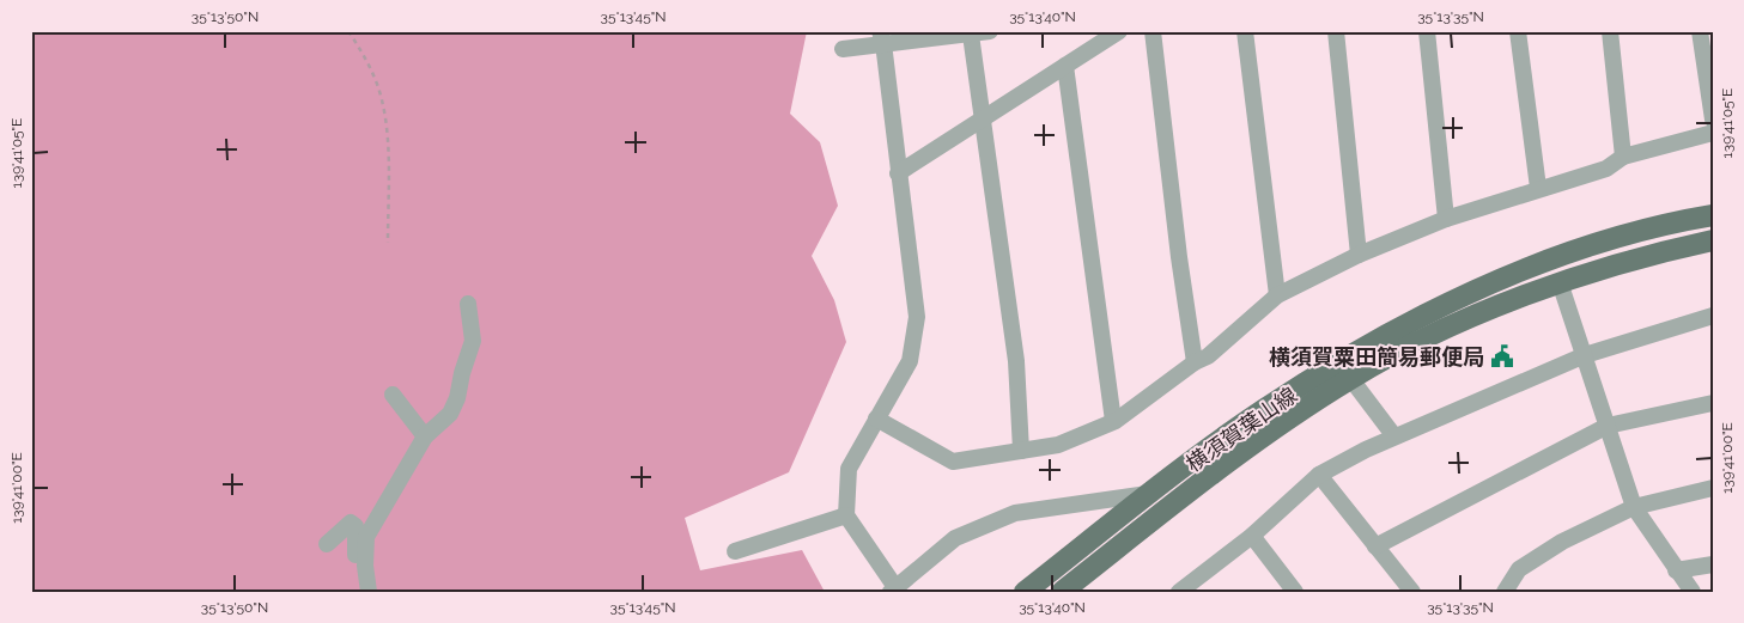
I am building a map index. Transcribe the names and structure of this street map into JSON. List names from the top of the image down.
{
  "streets": {
    "main road": ["横須賀葉山線"]
  },
  "places": {
    "public building": ["横須賀粟田簡易郵便局"]
  },
  "coordinates": [
    "35°13'50\"N",
    "35°13'45\"N",
    "35°13'40\"N",
    "35°13'35\"N",
    "139°41'05\"E",
    "139°41'00\"E"
  ]
}
